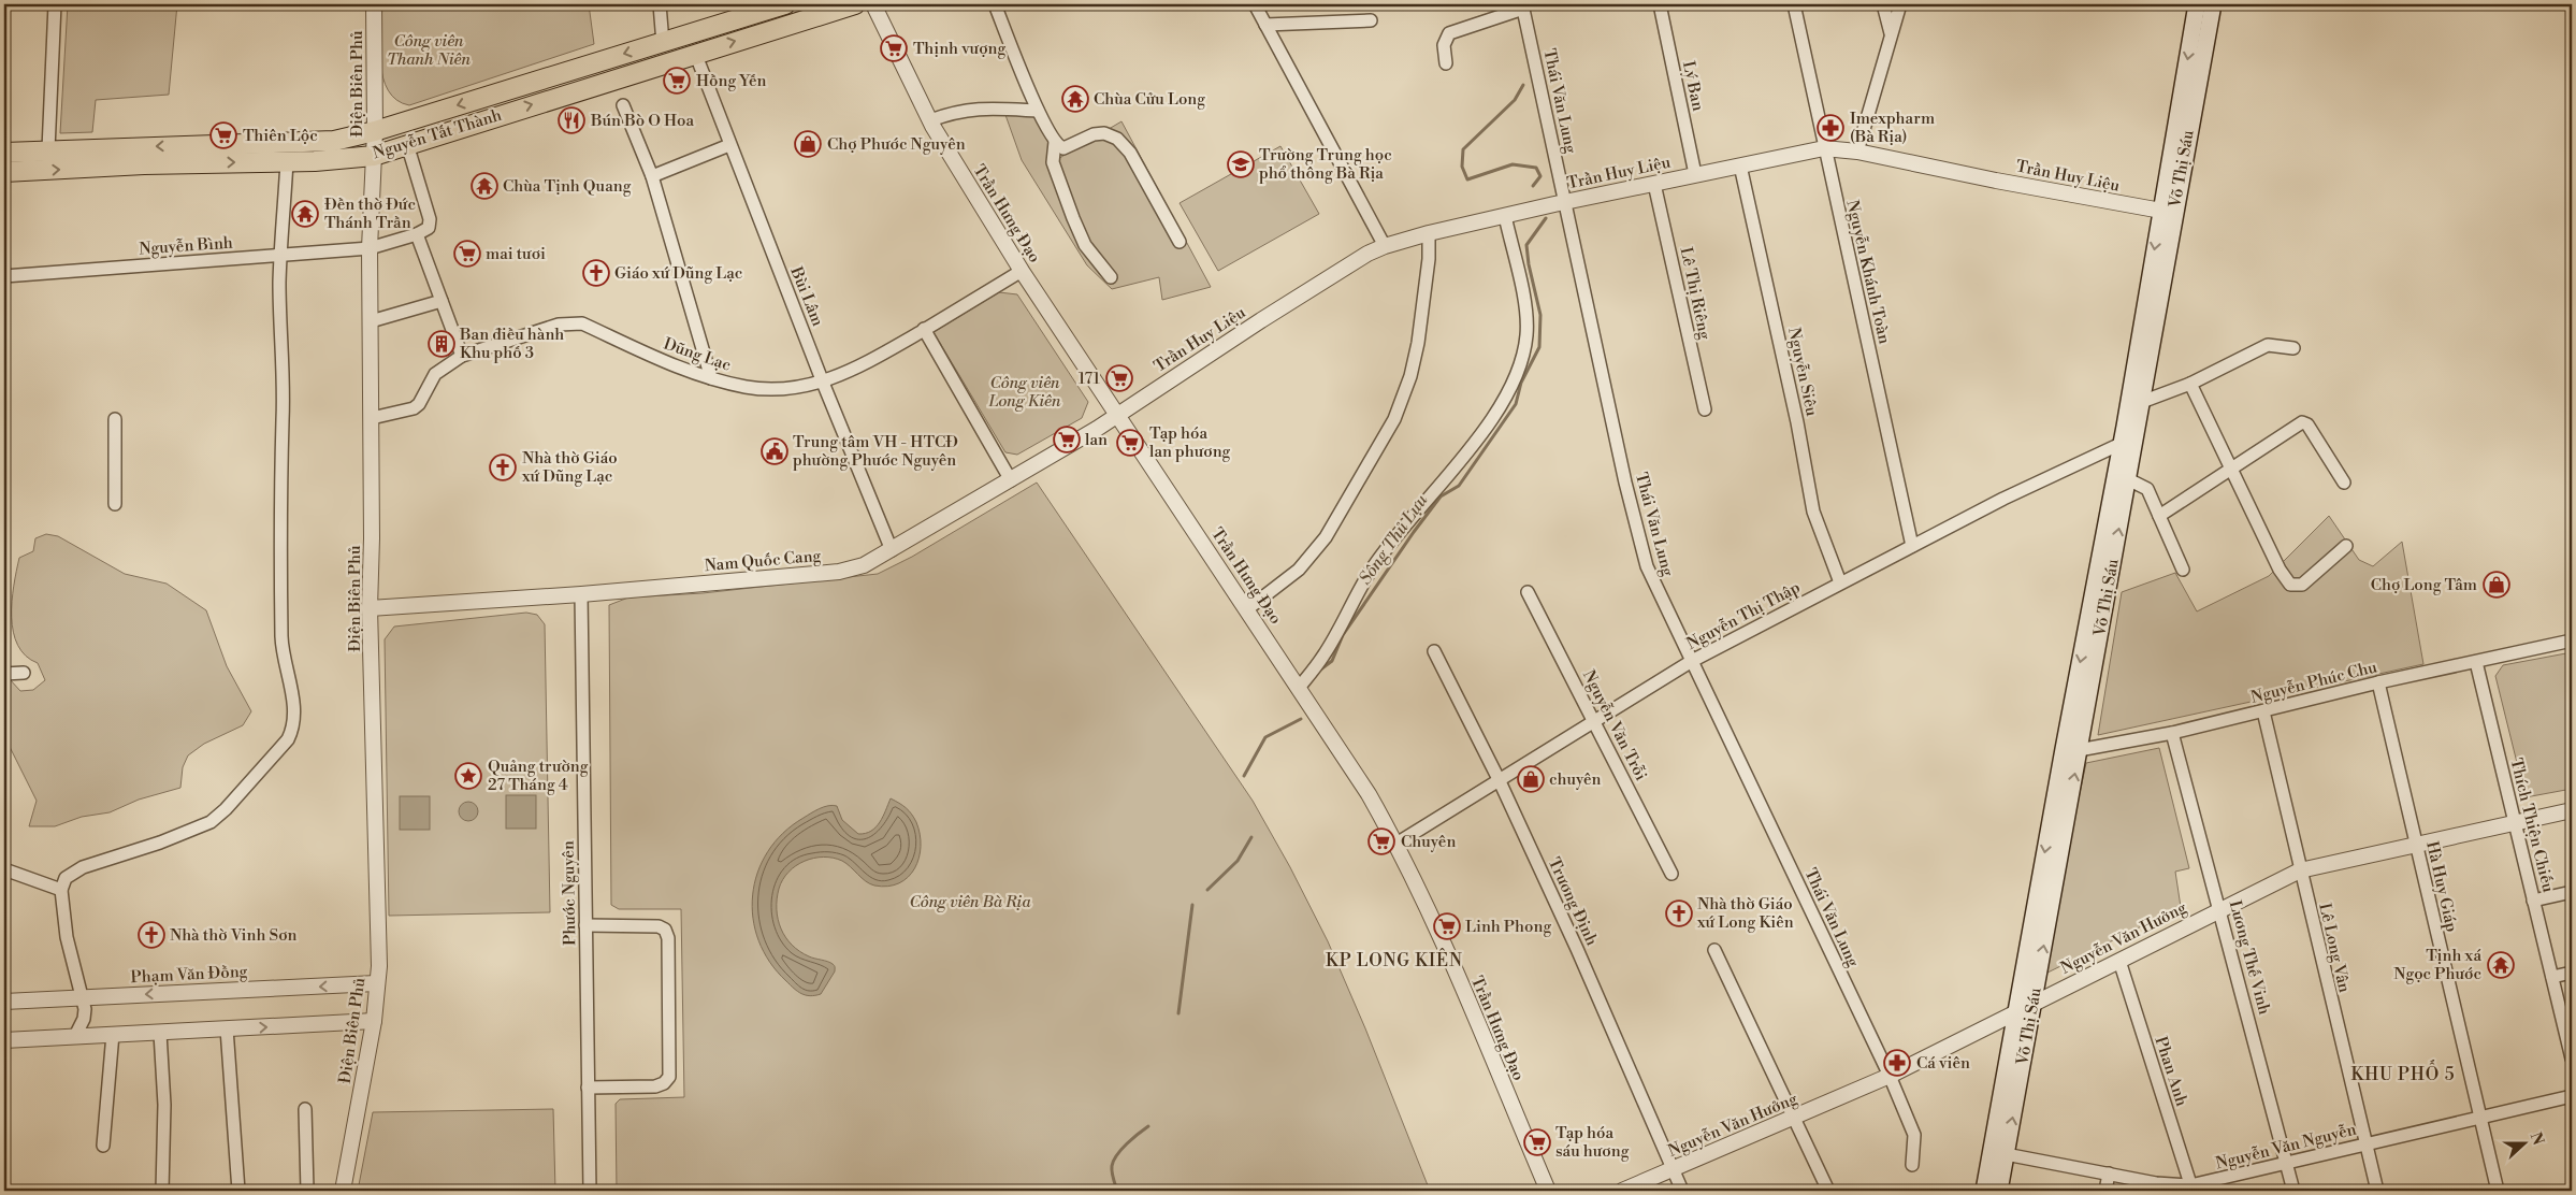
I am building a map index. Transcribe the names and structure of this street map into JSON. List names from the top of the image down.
{
  "streets": {
    "main road": ["Nguyễn Tất Thành", "Võ Thị Sáu"],
    "street": [
      "Điện Biên Phủ",
      "Lý Ban",
      "Thái Văn Lung",
      "Trần Huy Liệu",
      "Trần Hưng Đạo",
      "Nguyễn Bình",
      "Nguyễn Khánh Toàn",
      "Lê Thị Riêng",
      "Bùi Lâm",
      "Dũng Lạc",
      "Nguyễn Siêu",
      "Nam Quốc Cang",
      "Nguyễn Thị Thập",
      "Nguyễn Phúc Chu",
      "Nguyễn Văn Trỗi",
      "Thích Thiện Chiếu",
      "Hà Huy Giáp",
      "Phước Nguyên",
      "Trương Định",
      "Nguyễn Văn Hưởng",
      "Lê Long Vân",
      "Lương Thế Vinh",
      "Phạm Văn Đồng",
      "Phan Anh",
      "Nguyễn Văn Nguyễn"
    ]
  },
  "crossings": [
    ["Điện Biên Phủ", "Nguyễn Tất Thành"],
    ["Điện Biên Phủ", "Nguyễn Bình"],
    ["Điện Biên Phủ", "Dũng Lạc"],
    ["Điện Biên Phủ", "Nam Quốc Cang"],
    ["Điện Biên Phủ", "Phạm Văn Đồng"],
    ["Lý Ban", "Trần Huy Liệu"],
    ["Thái Văn Lung", "Trần Huy Liệu"],
    ["Thái Văn Lung", "Nguyễn Thị Thập"],
    ["Thái Văn Lung", "Nguyễn Văn Hưởng"],
    ["Nguyễn Tất Thành", "Bùi Lâm"],
    ["Võ Thị Sáu", "Trần Huy Liệu"],
    ["Võ Thị Sáu", "Nguyễn Thị Thập"],
    ["Võ Thị Sáu", "Nguyễn Phúc Chu"],
    ["Võ Thị Sáu", "Nguyễn Văn Hưởng"],
    ["Võ Thị Sáu", "Nguyễn Văn Nguyễn"],
    ["Trần Huy Liệu", "Trần Hưng Đạo"],
    ["Trần Huy Liệu", "Nguyễn Khánh Toàn"],
    ["Trần Huy Liệu", "Lê Thị Riêng"],
    ["Trần Huy Liệu", "Nguyễn Siêu"],
    ["Trần Huy Liệu", "Nam Quốc Cang"],
    ["Trần Hưng Đạo", "Dũng Lạc"],
    ["Trần Hưng Đạo", "Nam Quốc Cang"],
    ["Trần Hưng Đạo", "Nguyễn Thị Thập"],
    ["Nguyễn Khánh Toàn", "Nguyễn Thị Thập"],
    ["Bùi Lâm", "Dũng Lạc"],
    ["Bùi Lâm", "Nam Quốc Cang"],
    ["Nguyễn Siêu", "Nguyễn Thị Thập"],
    ["Nam Quốc Cang", "Phước Nguyên"],
    ["Nguyễn Thị Thập", "Nguyễn Văn Trỗi"],
    ["Nguyễn Thị Thập", "Trương Định"],
    ["Nguyễn Phúc Chu", "Thích Thiện Chiếu"],
    ["Nguyễn Phúc Chu", "Hà Huy Giáp"],
    ["Nguyễn Phúc Chu", "Lê Long Vân"],
    ["Nguyễn Phúc Chu", "Lương Thế Vinh"],
    ["Thích Thiện Chiếu", "Nguyễn Văn Hưởng"],
    ["Hà Huy Giáp", "Nguyễn Văn Hưởng"],
    ["Hà Huy Giáp", "Nguyễn Văn Nguyễn"],
    ["Trương Định", "Nguyễn Văn Hưởng"],
    ["Nguyễn Văn Hưởng", "Lê Long Vân"],
    ["Nguyễn Văn Hưởng", "Lương Thế Vinh"],
    ["Nguyễn Văn Hưởng", "Phan Anh"],
    ["Lê Long Vân", "Nguyễn Văn Nguyễn"],
    ["Lương Thế Vinh", "Nguyễn Văn Nguyễn"],
    ["Phan Anh", "Nguyễn Văn Nguyễn"]
  ],
  "districts": ["KP LONG KIÊN", "KHU PHỐ 5"],
  "water": ["Sông Thủ Lựu"],
  "parks": ["Công viên Thanh Niên", "Công viên Long Kiên", "Công viên Bà Rịa"],
  "places": {
    "supermarket": [
      "Thịnh vượng",
      "Hồng Yến",
      "Thiên Lộc",
      "mai tươi",
      "171",
      "lan",
      "Tạp hóa lan phương",
      "Chuyên",
      "Linh Phong",
      "Tạp hóa sáu hương"
    ],
    "temple": [
      "Chùa Cửu Long",
      "Chùa Tịnh Quang",
      "Đền thờ Đức Thánh Trần",
      "Tịnh xá Ngọc Phước"
    ],
    "restaurant": ["Bún Bò O Hoa"],
    "pharmacy": ["Imexpharm (Bà Rịa)", "Cá viên"],
    "shop": ["Chợ Phước Nguyên", "Chợ Long Tâm", "chuyên"],
    "school or university": ["Trường Trung học phổ thông Bà Rịa"],
    "church": [
      "Giáo xứ Dũng Lạc",
      "Nhà thờ Giáo xứ Dũng Lạc",
      "Nhà thờ Giáo xứ Long Kiên",
      "Nhà thờ Vinh Sơn"
    ],
    "building": ["Ban điều hành Khu phố 3"],
    "public building": ["Trung tâm VH - HTCĐ phường Phước Nguyên"],
    "place": ["Quảng trường 27 Tháng 4"]
  },
  "north": "right"
}
